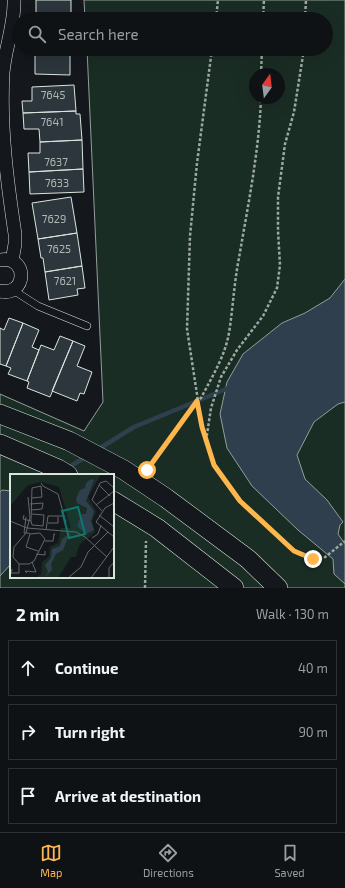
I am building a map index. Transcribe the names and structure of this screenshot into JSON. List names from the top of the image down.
{
  "house_numbers": [
    "7645",
    "7641",
    "7637",
    "7633",
    "7629",
    "7625",
    "7621"
  ],
  "north": "top",
  "page": {
    "search": "Search here",
    "heading": ["2 min", "Walk · 130 m"],
    "list": [
      ["Continue", "40 m"],
      ["Turn right", "90 m"],
      "Arrive at destination"
    ],
    "nav": ["Map", "Directions", "Saved"]
  }
}
